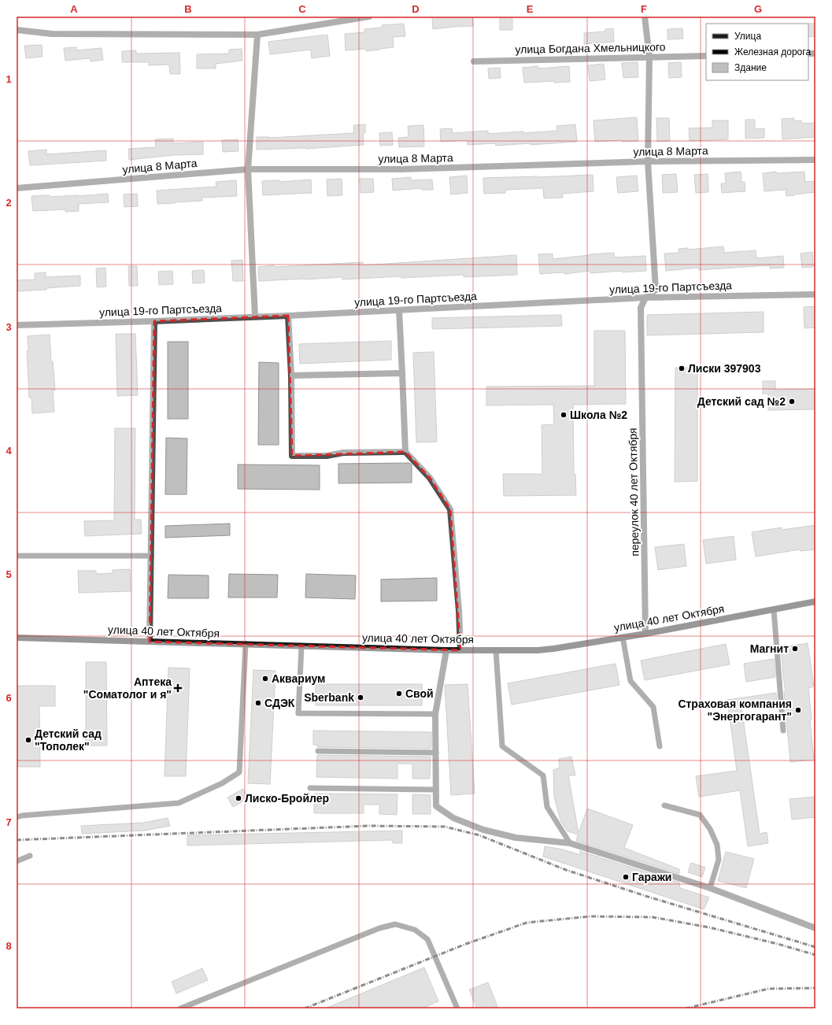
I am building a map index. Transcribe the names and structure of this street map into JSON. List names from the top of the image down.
{
  "streets": {
    "main road": ["улица 40 лет Октября"],
    "street": [
      "улица Богдана Хмельницкого",
      "улица 8 Марта",
      "улица 19-го Партсъезда",
      "переулок 40 лет Октября"
    ]
  },
  "crossings": [
    ["улица Богдана Хмельницкого", "переулок 40 лет Октября"],
    ["улица 8 Марта", "переулок 40 лет Октября"],
    ["улица 19-го Партсъезда", "переулок 40 лет Октября"],
    ["переулок 40 лет Октября", "улица 40 лет Октября"]
  ],
  "places": {
    "other": [
      "Лиски 397903",
      "Детский сад №2",
      "Школа №2",
      "Магнит",
      "Аквариум",
      "Свой",
      "Sberbank",
      "СДЭК",
      "Страховая компания \"Энергогарант\"",
      "Детский сад \"Тополек\"",
      "Лиско-Бройлер",
      "Гаражи"
    ],
    "health": ["Аптека \"Соматолог и я\""]
  },
  "legend": ["Улица", "Железная дорога", "Здание"],
  "grid": {
    "columns": [
      "A",
      "B",
      "C",
      "D",
      "E",
      "F",
      "G"
    ],
    "rows": [
      "1",
      "2",
      "3",
      "4",
      "5",
      "6",
      "7",
      "8"
    ]
  }
}
